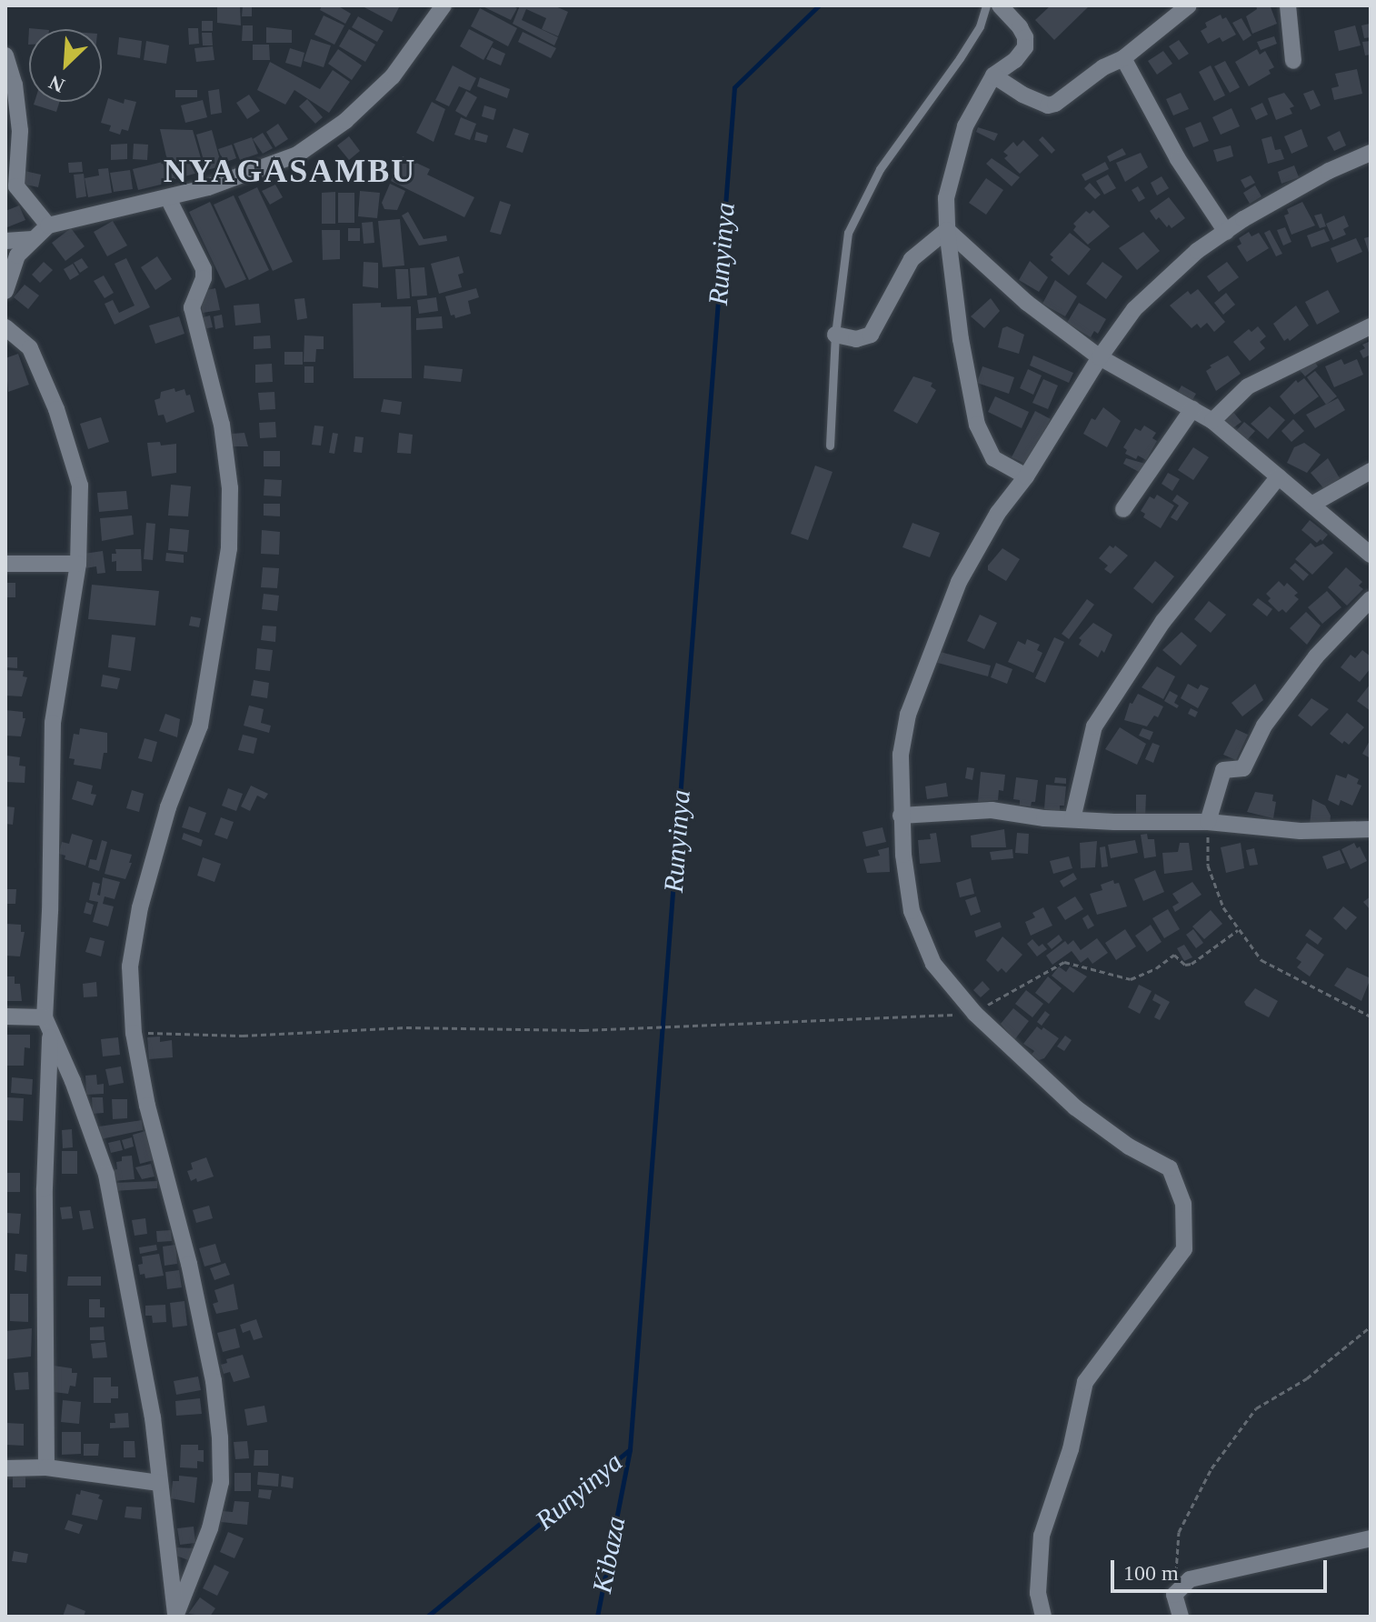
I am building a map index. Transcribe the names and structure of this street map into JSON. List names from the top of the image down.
{
  "districts": ["NYAGASAMBU"],
  "water": ["Runyinya", "Kibaza"],
  "scale_bar": "100 m",
  "north": "bottom left"
}
